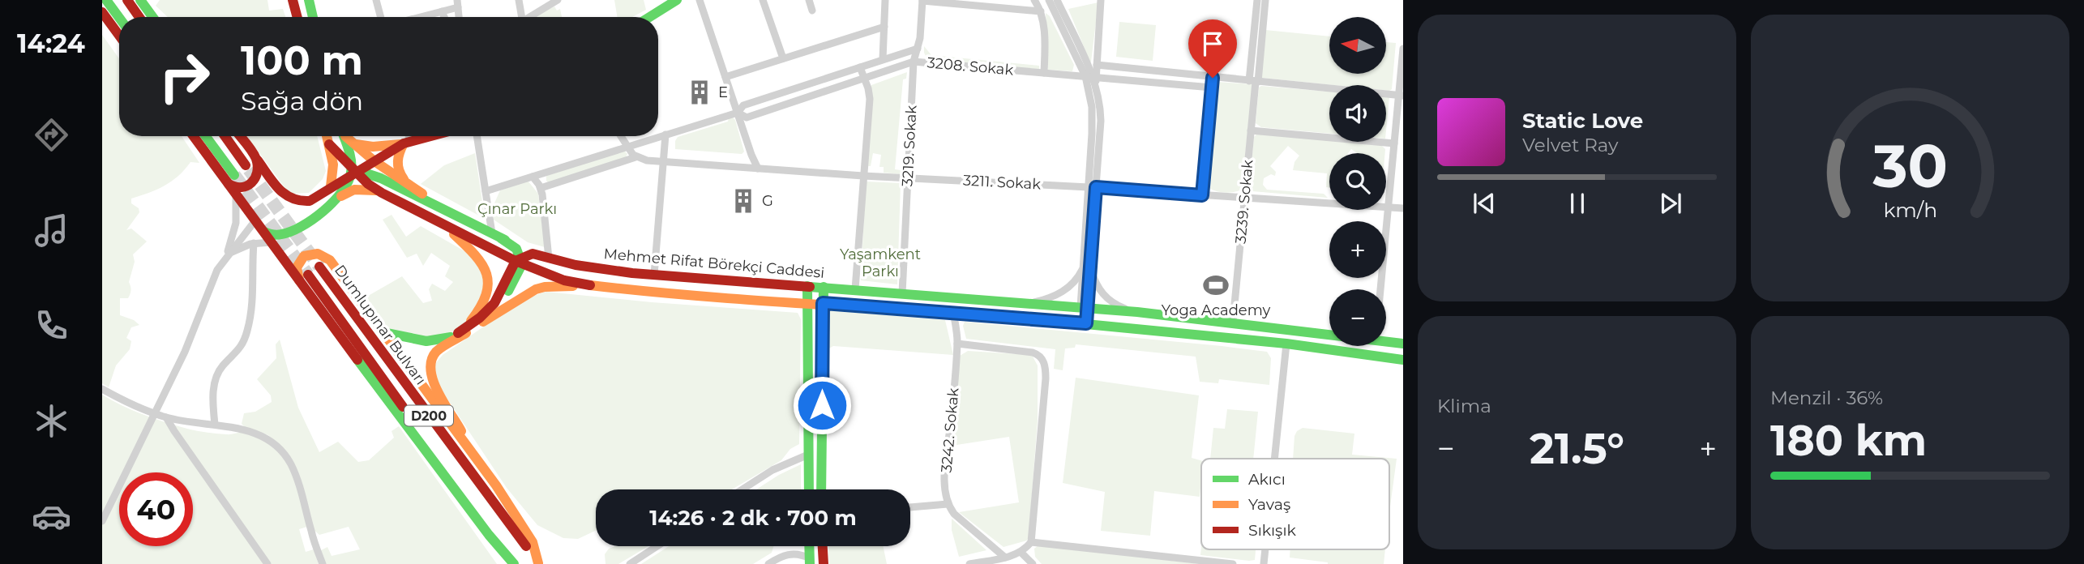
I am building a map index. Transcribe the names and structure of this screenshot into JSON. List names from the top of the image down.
{
  "streets": {
    "main road": ["Mehmet Rifat Börekçi Caddesi", "Dumlupınar Bulvarı", "D200"],
    "street": [
      "3208. Sokak",
      "3219. Sokak",
      "3211. Sokak",
      "3239. Sokak",
      "3242. Sokak"
    ]
  },
  "crossings": [
    ["3208. Sokak", "3219. Sokak"],
    ["3219. Sokak", "3211. Sokak"],
    ["3219. Sokak", "Mehmet Rifat Börekçi Caddesi"],
    ["3211. Sokak", "3239. Sokak"],
    ["3239. Sokak", "Mehmet Rifat Börekçi Caddesi"]
  ],
  "parks": ["Çınar Parkı", "Yaşamkent Parkı"],
  "places": {
    "building": ["E", "G"],
    "sports": ["Yoga Academy"]
  },
  "legend": ["Akıcı", "Yavaş", "Sıkışık"],
  "north": "left",
  "page": {
    "tabs": "14:24",
    "map_buttons": ["+", "−"],
    "turn": ["100 m", "Sağa dön"],
    "song": ["Static Love", "Velvet Ray"],
    "tile": [
      "Klima",
      ["Menzil · 36%", "180 km"]
    ],
    "heat": ["−", "21.5°", "+"],
    "limit": "40",
    "trip": "14:26 · 2 dk · 700 m",
    "gauge": ["30", "km/h"]
  }
}
